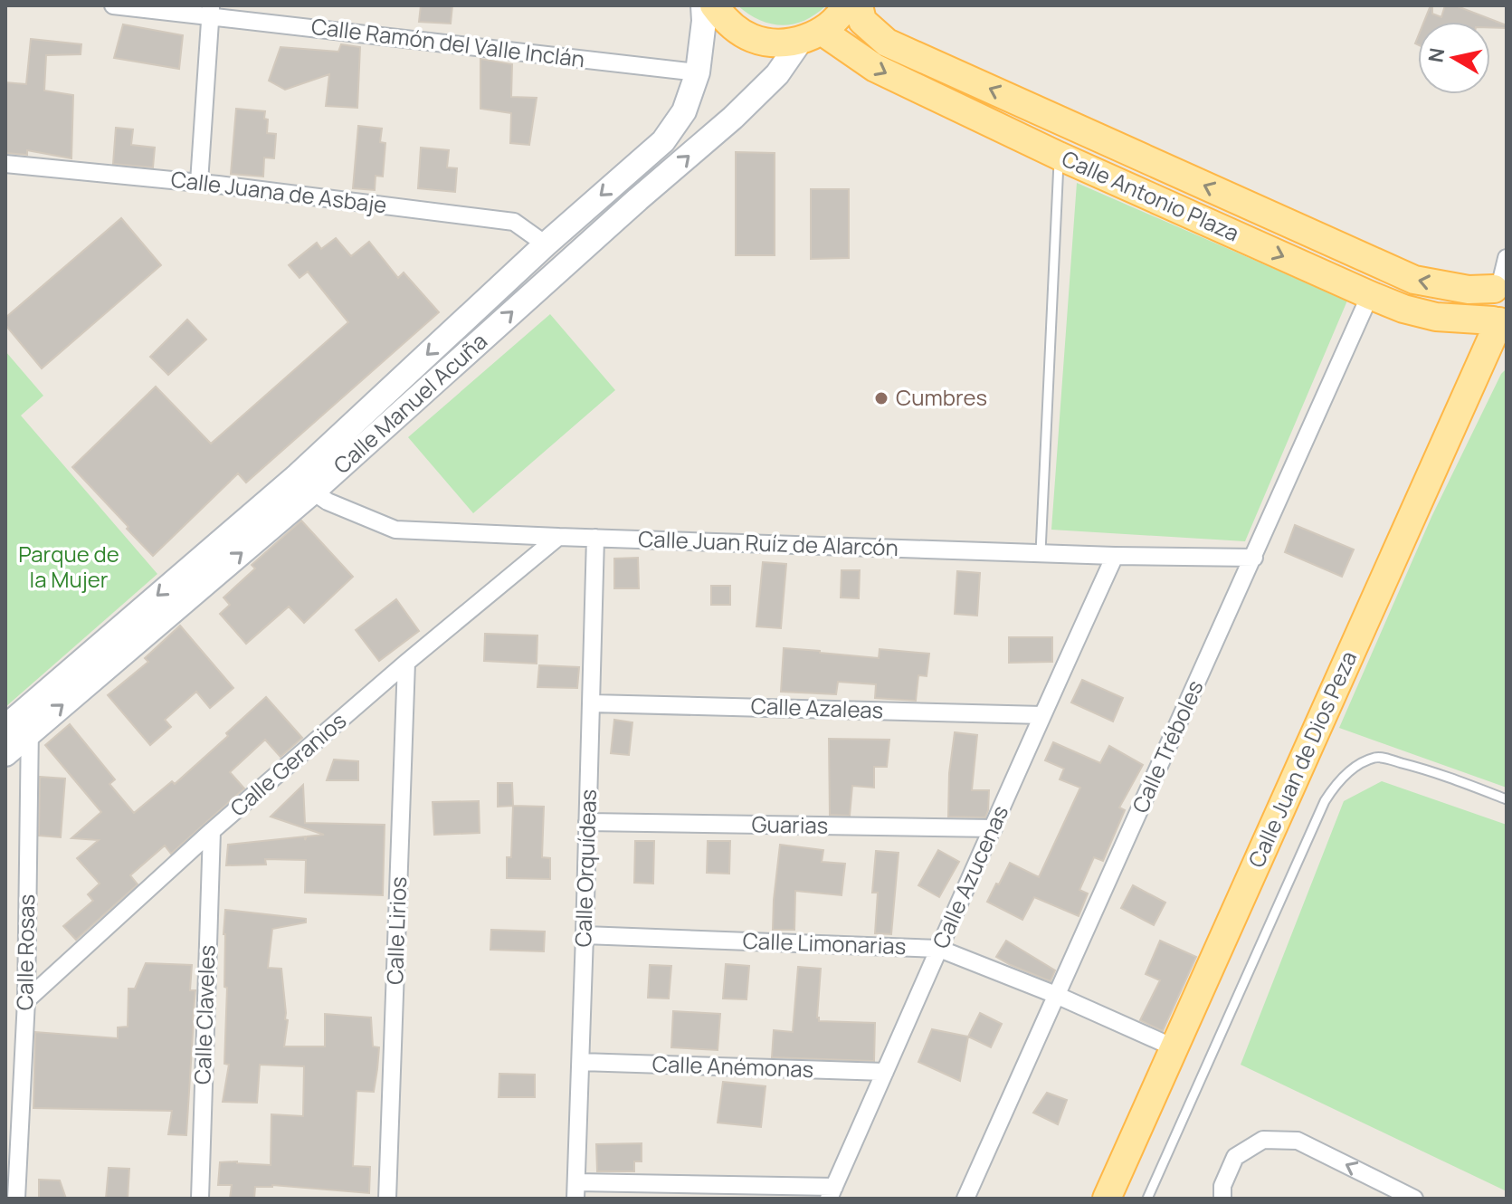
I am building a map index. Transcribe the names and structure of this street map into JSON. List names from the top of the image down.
{
  "streets": {
    "main road": ["Calle Antonio Plaza", "Calle Manuel Acuña", "Calle Juan de Dios Peza"],
    "street": [
      "Calle Ramón del Valle Inclán",
      "Calle Juana de Asbaje",
      "Calle Juan Ruíz de Alarcón",
      "Calle Azaleas",
      "Calle Tréboles",
      "Calle Geranios",
      "Guarias",
      "Calle Orquídeas",
      "Calle Azucenas",
      "Calle Lirios",
      "Calle Limonarias",
      "Calle Rosas",
      "Calle Claveles",
      "Calle Anémonas"
    ]
  },
  "crossings": [
    ["Calle Ramón del Valle Inclán", "Calle Manuel Acuña"],
    ["Calle Juana de Asbaje", "Calle Manuel Acuña"],
    ["Calle Antonio Plaza", "Calle Manuel Acuña"],
    ["Calle Antonio Plaza", "Calle Tréboles"],
    ["Calle Antonio Plaza", "Calle Juan de Dios Peza"],
    ["Calle Manuel Acuña", "Calle Juan Ruíz de Alarcón"],
    ["Calle Manuel Acuña", "Calle Rosas"],
    ["Calle Juan Ruíz de Alarcón", "Calle Tréboles"],
    ["Calle Juan Ruíz de Alarcón", "Calle Geranios"],
    ["Calle Juan Ruíz de Alarcón", "Calle Orquídeas"],
    ["Calle Juan Ruíz de Alarcón", "Calle Azucenas"],
    ["Calle Azaleas", "Calle Orquídeas"],
    ["Calle Azaleas", "Calle Azucenas"],
    ["Calle Tréboles", "Calle Limonarias"],
    ["Calle Juan de Dios Peza", "Calle Limonarias"],
    ["Calle Geranios", "Calle Lirios"],
    ["Calle Geranios", "Calle Rosas"],
    ["Calle Geranios", "Calle Claveles"],
    ["Guarias", "Calle Orquídeas"],
    ["Guarias", "Calle Azucenas"],
    ["Calle Orquídeas", "Calle Limonarias"],
    ["Calle Orquídeas", "Calle Anémonas"],
    ["Calle Azucenas", "Calle Limonarias"],
    ["Calle Azucenas", "Calle Anémonas"]
  ],
  "parks": ["Parque de la Mujer"],
  "places": ["Cumbres"],
  "north": "left"
}
